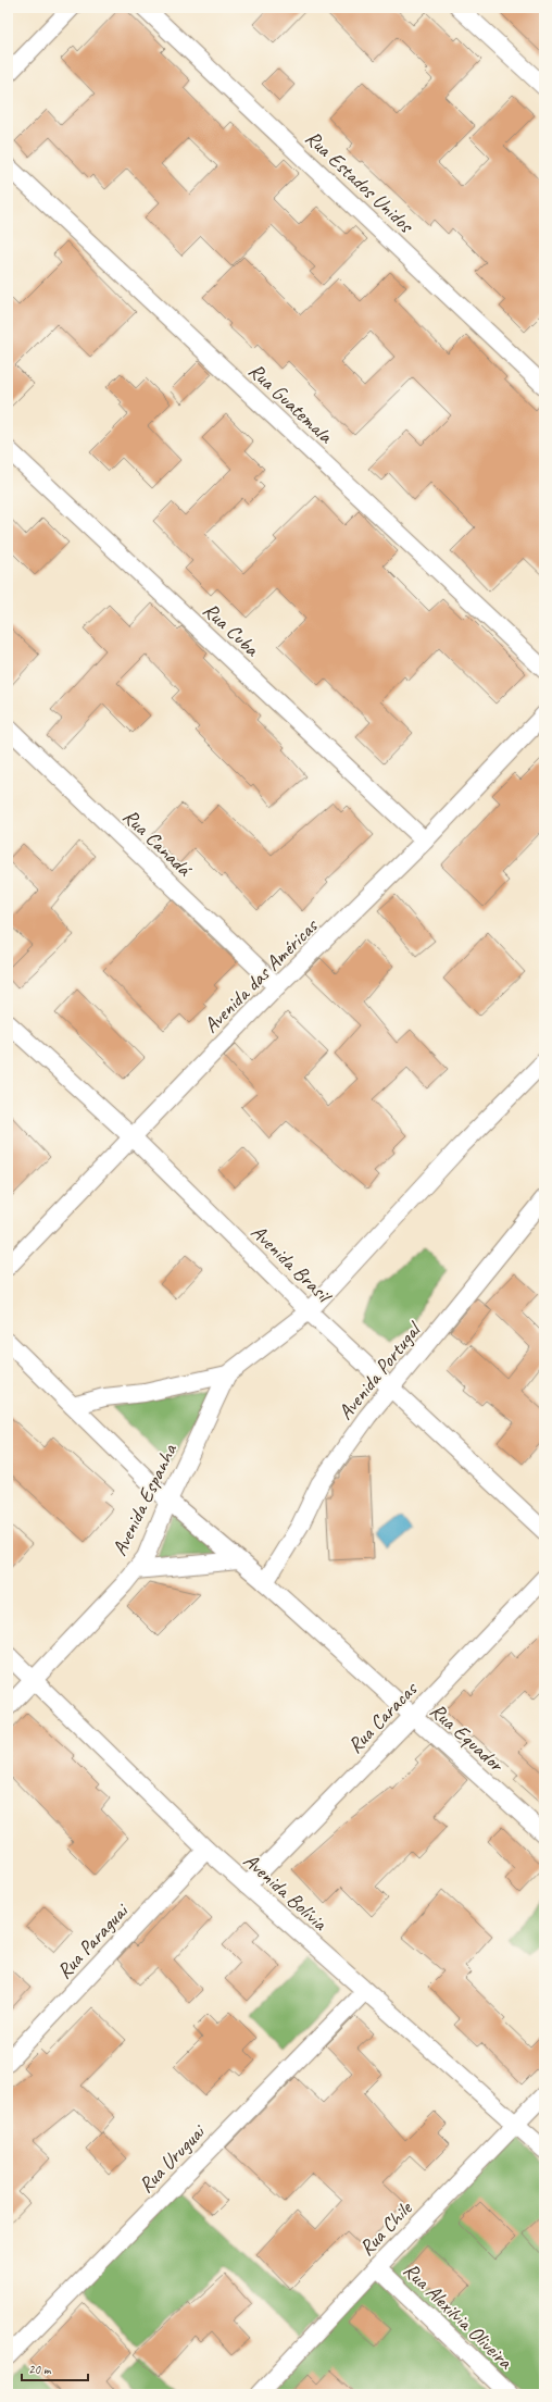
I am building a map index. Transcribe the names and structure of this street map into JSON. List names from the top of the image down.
{
  "streets": {
    "street": [
      "Rua Estados Unidos",
      "Rua Guatemala",
      "Rua Cuba",
      "Rua Canadá",
      "Avenida das Américas",
      "Avenida Brasil",
      "Avenida Portugal",
      "Avenida Espanha",
      "Rua Caracas",
      "Rua Equador",
      "Avenida Bolívia",
      "Rua Paraguai",
      "Rua Uruguai",
      "Rua Chile",
      "Rua Alexilvia Oliveira"
    ]
  },
  "crossings": [
    ["Rua Cuba", "Avenida das Américas"],
    ["Rua Canadá", "Avenida das Américas"],
    ["Avenida das Américas", "Avenida Brasil"],
    ["Avenida Brasil", "Avenida Portugal"],
    ["Avenida Portugal", "Rua Equador"],
    ["Avenida Espanha", "Rua Equador"],
    ["Avenida Espanha", "Avenida Bolívia"],
    ["Rua Caracas", "Rua Equador"],
    ["Rua Caracas", "Avenida Bolívia"],
    ["Avenida Bolívia", "Rua Paraguai"],
    ["Avenida Bolívia", "Rua Uruguai"],
    ["Avenida Bolívia", "Rua Chile"],
    ["Rua Chile", "Rua Alexilvia Oliveira"]
  ],
  "scale_bar": "20 m"
}
